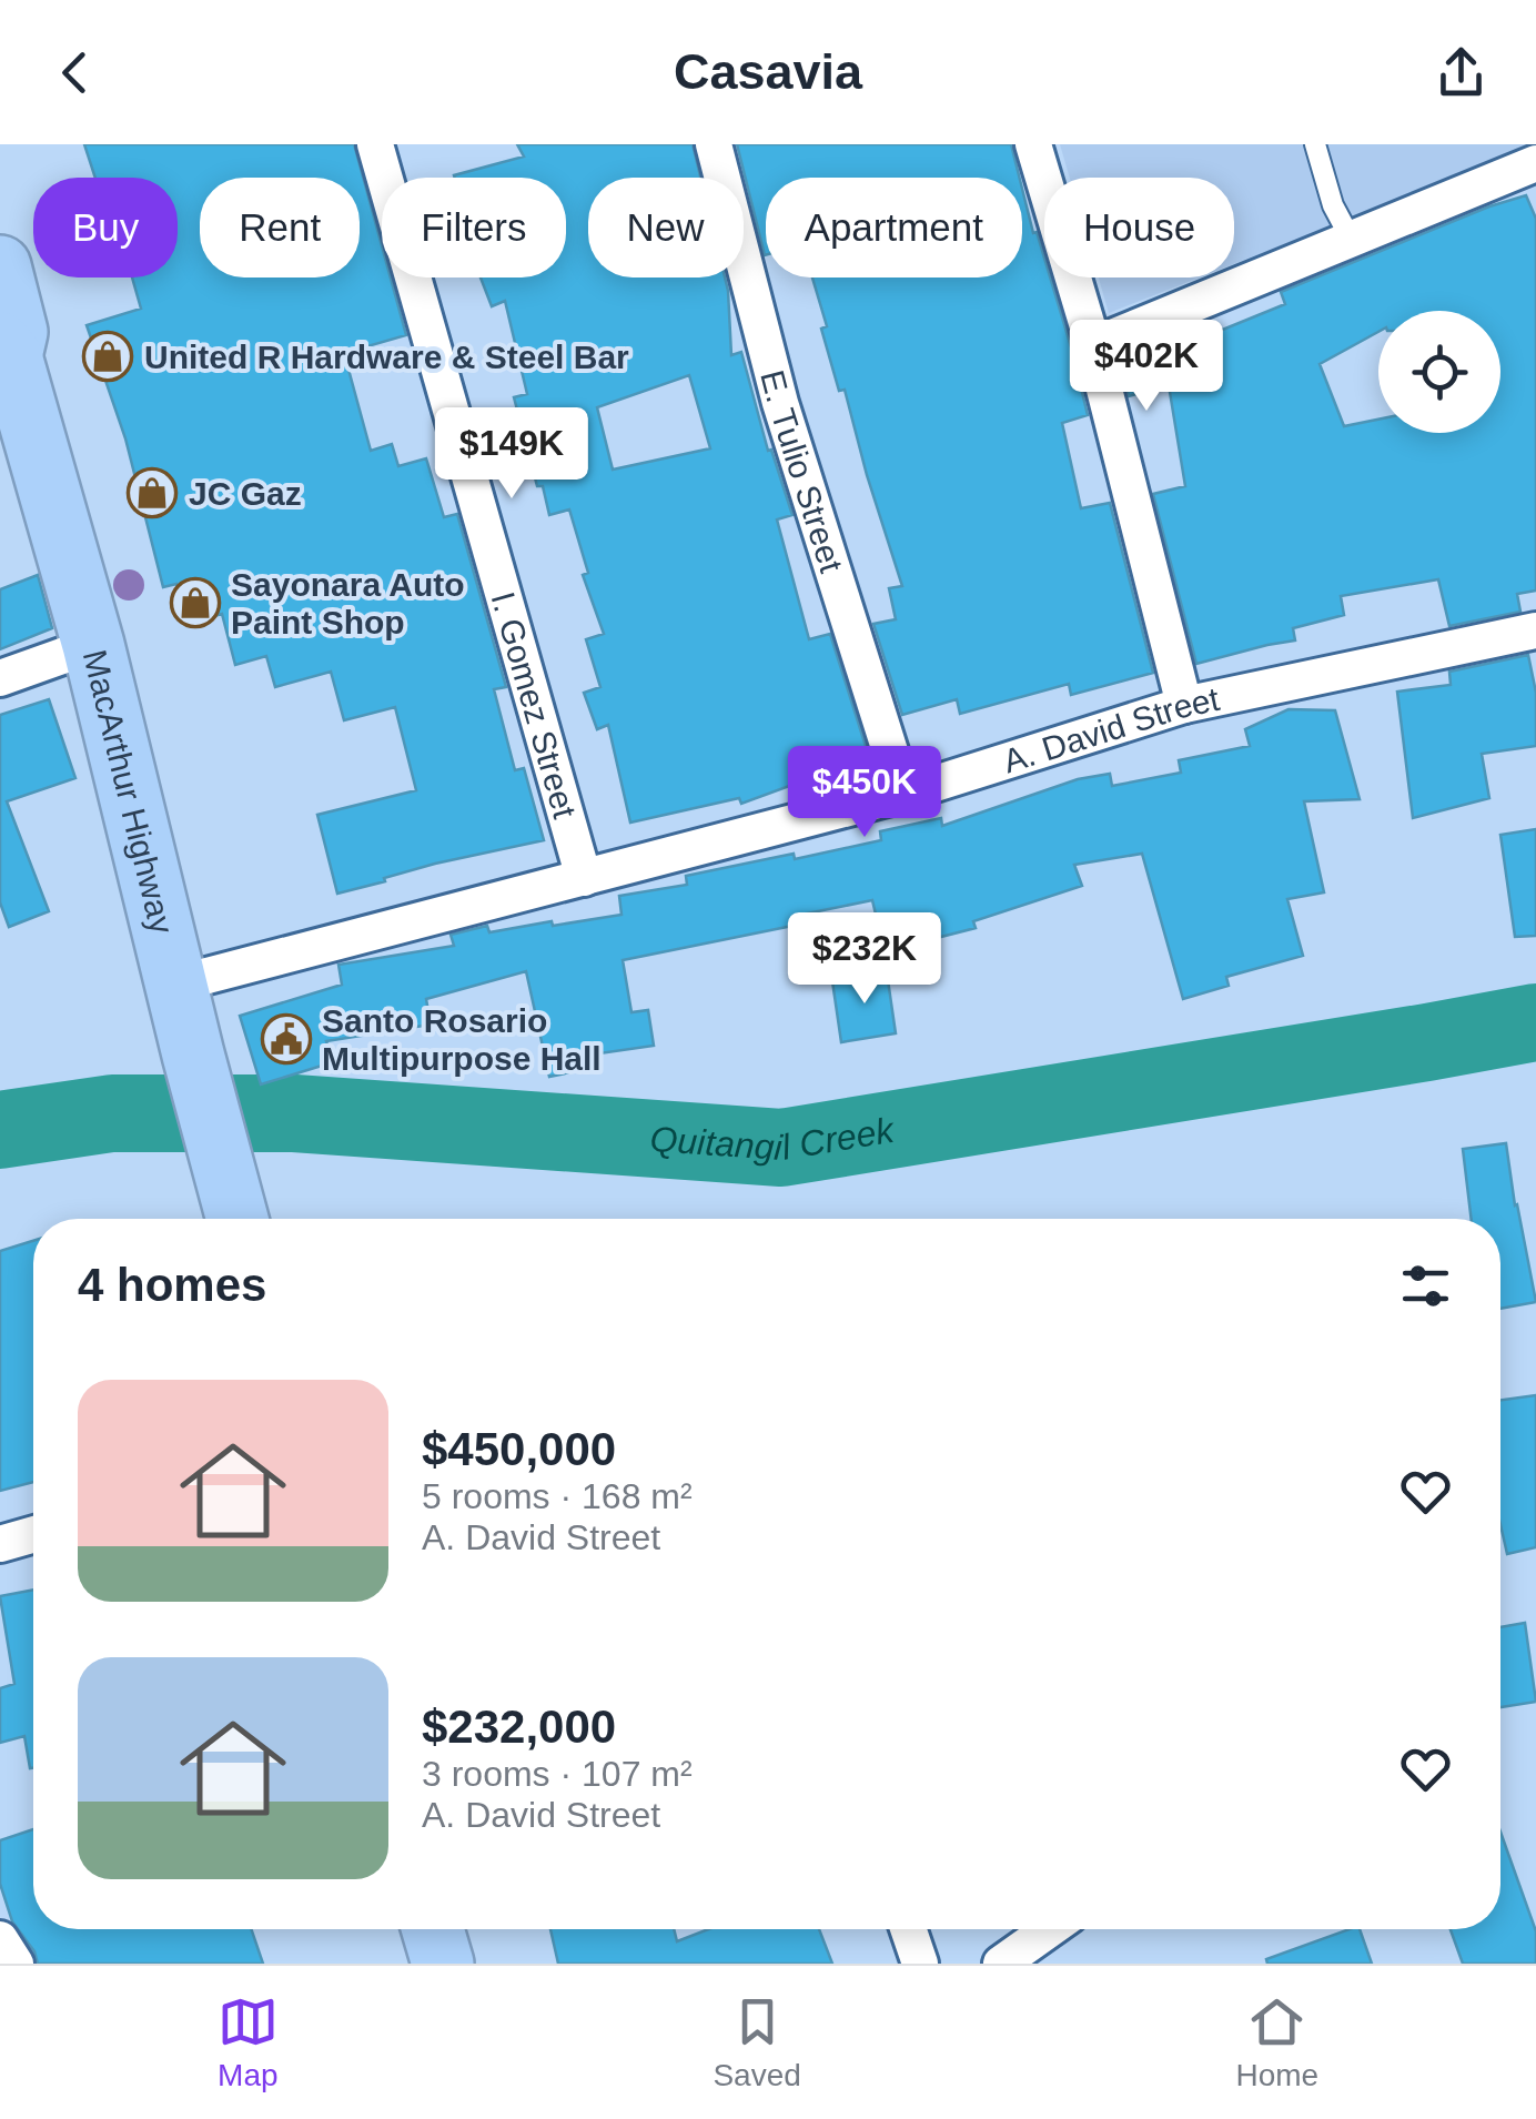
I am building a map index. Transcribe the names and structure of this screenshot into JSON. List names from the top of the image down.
{
  "streets": {
    "highway": ["MacArthur Highway"],
    "street": ["E. Tulio Street", "I. Gomez Street", "A. David Street"]
  },
  "crossings": [
    ["E. Tulio Street", "A. David Street"],
    ["I. Gomez Street", "A. David Street"],
    ["A. David Street", "MacArthur Highway"]
  ],
  "water": ["Quitangil Creek"],
  "places": {
    "shop": ["United R Hardware & Steel Bar", "JC Gaz", "Sayonara Auto Paint Shop"],
    "public building": ["Santo Rosario Multipurpose Hall"]
  },
  "page": {
    "header": "Casavia",
    "chip": [
      "Buy",
      "Rent",
      "Filters",
      "New",
      "Apartment",
      "House"
    ],
    "price": [
      "$402K",
      "$149K",
      "$450K",
      "$232K"
    ],
    "heading": "4 homes",
    "list": [
      {
        "name": "$450,000",
        "note": "5 rooms · 168 m² · A. David Street"
      },
      {
        "name": "$232,000",
        "note": "3 rooms · 107 m² · A. David Street"
      }
    ],
    "tabs": ["Map", "Saved", "Home"]
  }
}
